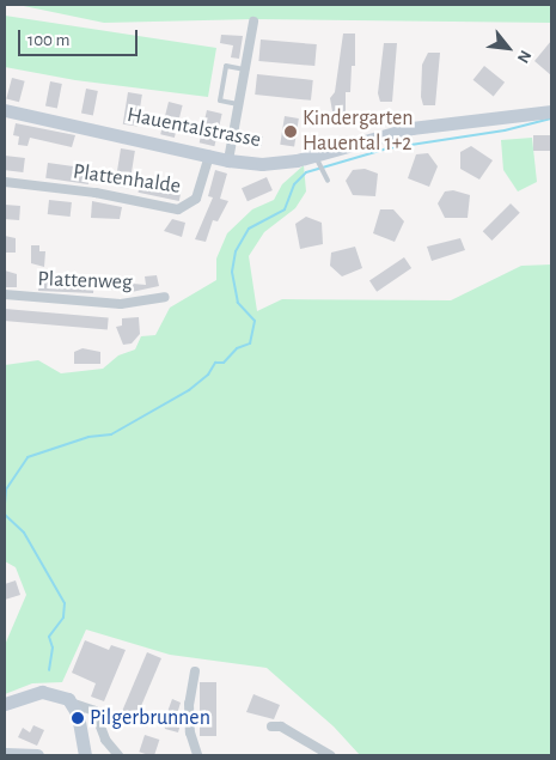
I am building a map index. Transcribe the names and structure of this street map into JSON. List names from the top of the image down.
{
  "streets": {
    "street": ["Hauentalstrasse", "Plattenhalde", "Plattenweg"]
  },
  "crossings": [
    ["Hauentalstrasse", "Plattenhalde"]
  ],
  "places": ["Kindergarten Hauental 1+2", "Pilgerbrunnen"],
  "scale_bar": "100 m",
  "north": "bottom right"
}
